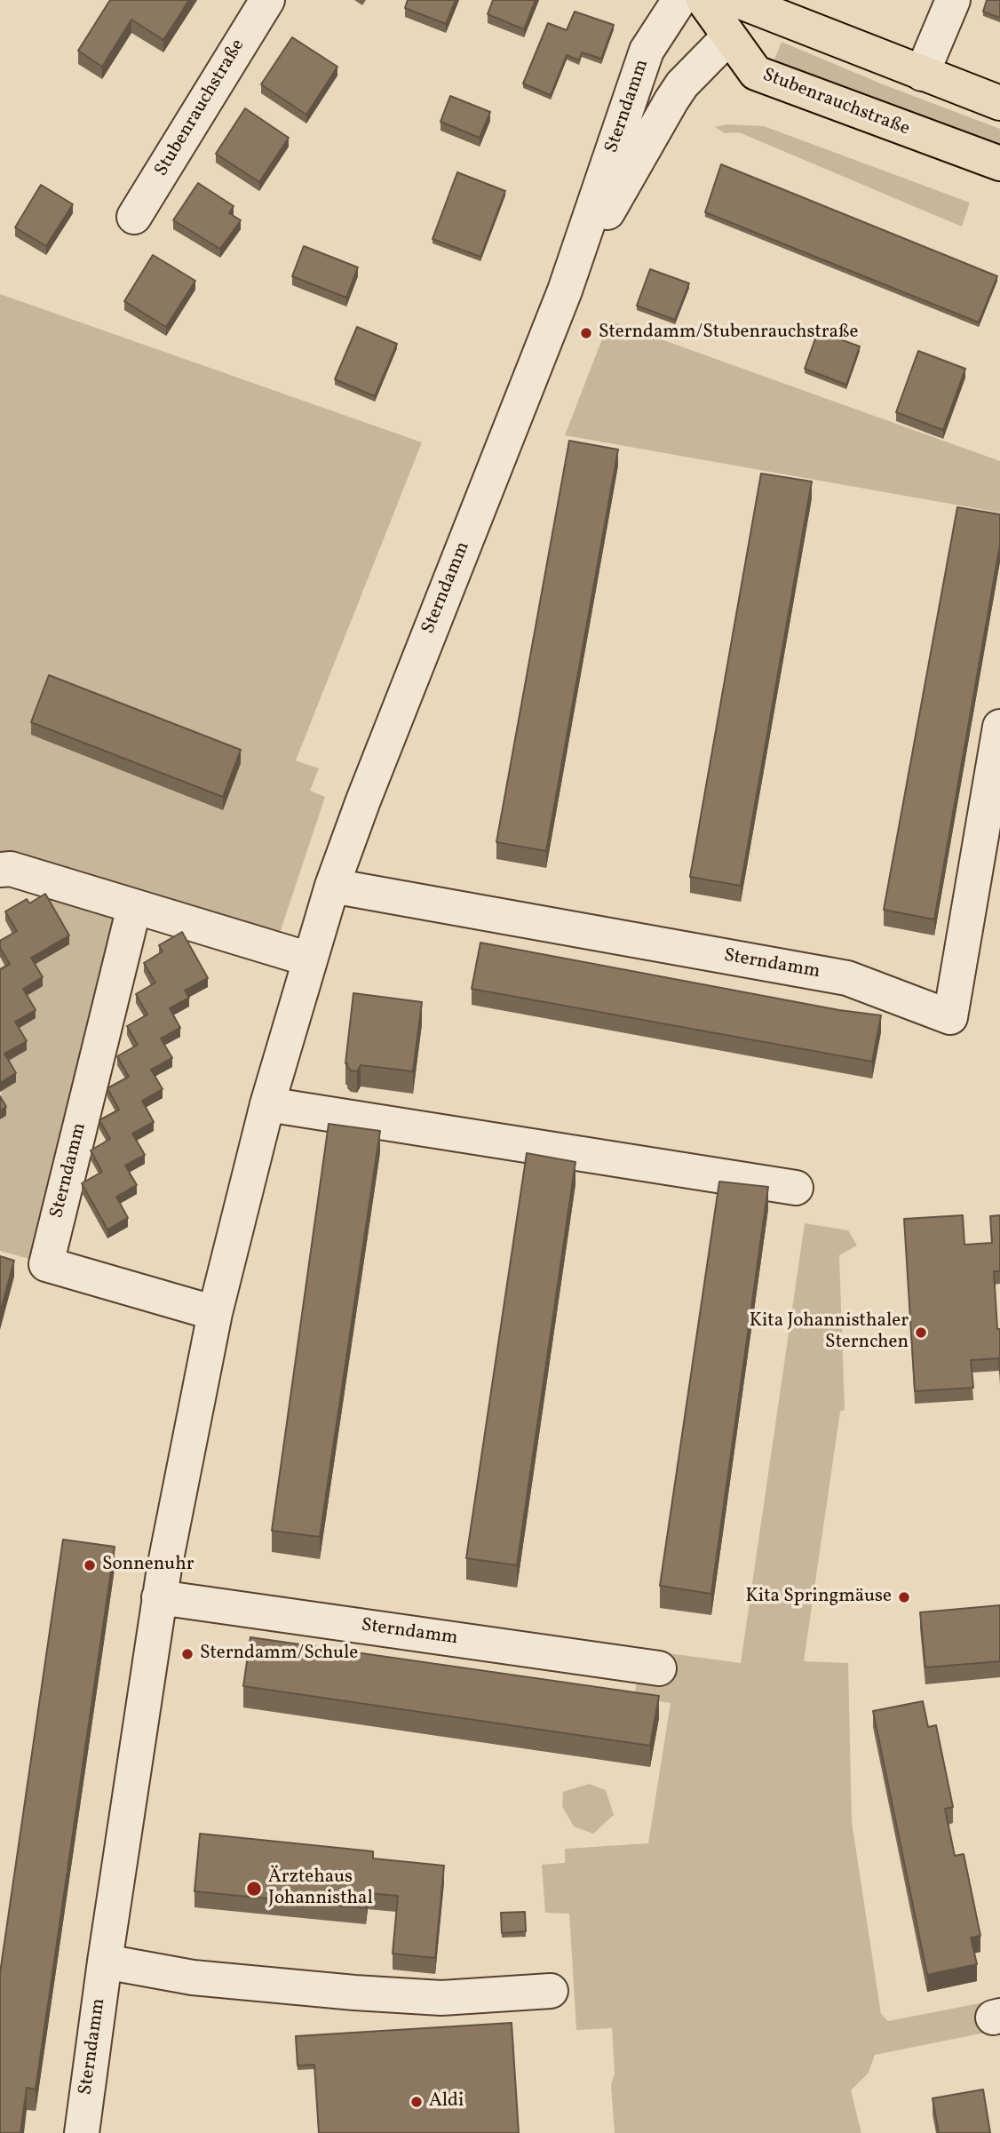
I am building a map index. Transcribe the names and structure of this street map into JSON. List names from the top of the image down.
{
  "streets": {
    "main road": ["Stubenrauchstraße"],
    "street": ["Sterndamm"]
  },
  "crossings": [
    ["Stubenrauchstraße", "Sterndamm"]
  ],
  "places": [
    "Sterndamm/Stubenrauchstraße",
    "Kita Johannisthaler Sternchen",
    "Sonnenuhr",
    "Kita Springmäuse",
    "Sterndamm/Schule",
    "Ärztehaus Johannisthal",
    "Aldi"
  ]
}
